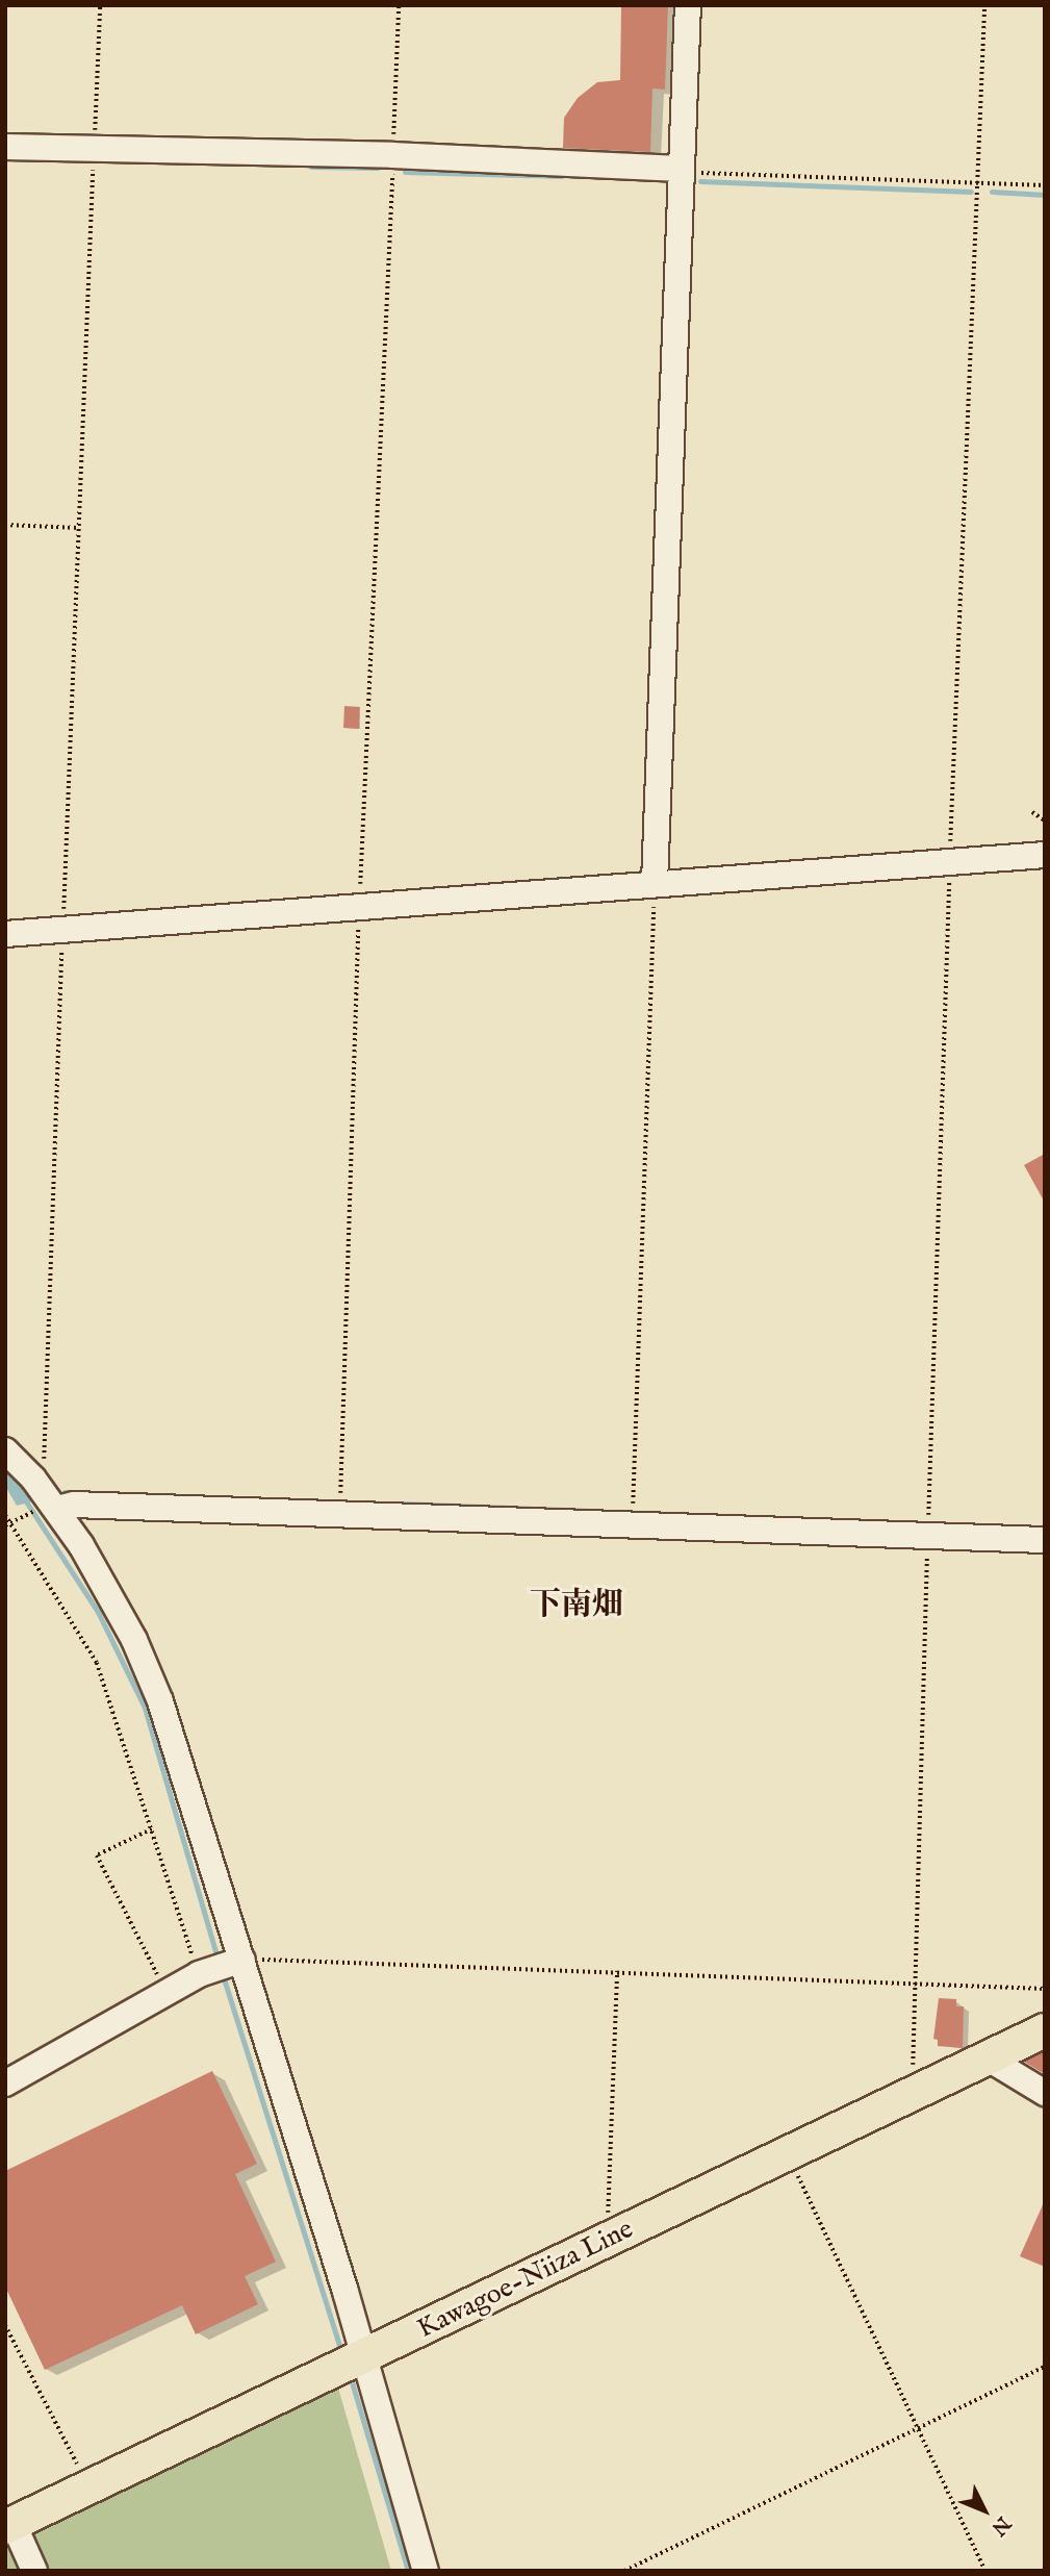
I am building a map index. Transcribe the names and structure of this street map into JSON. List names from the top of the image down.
{
  "streets": {
    "main road": ["Kawagoe-Niiza Line"]
  },
  "districts": ["下南畑"],
  "north": "bottom right"
}
